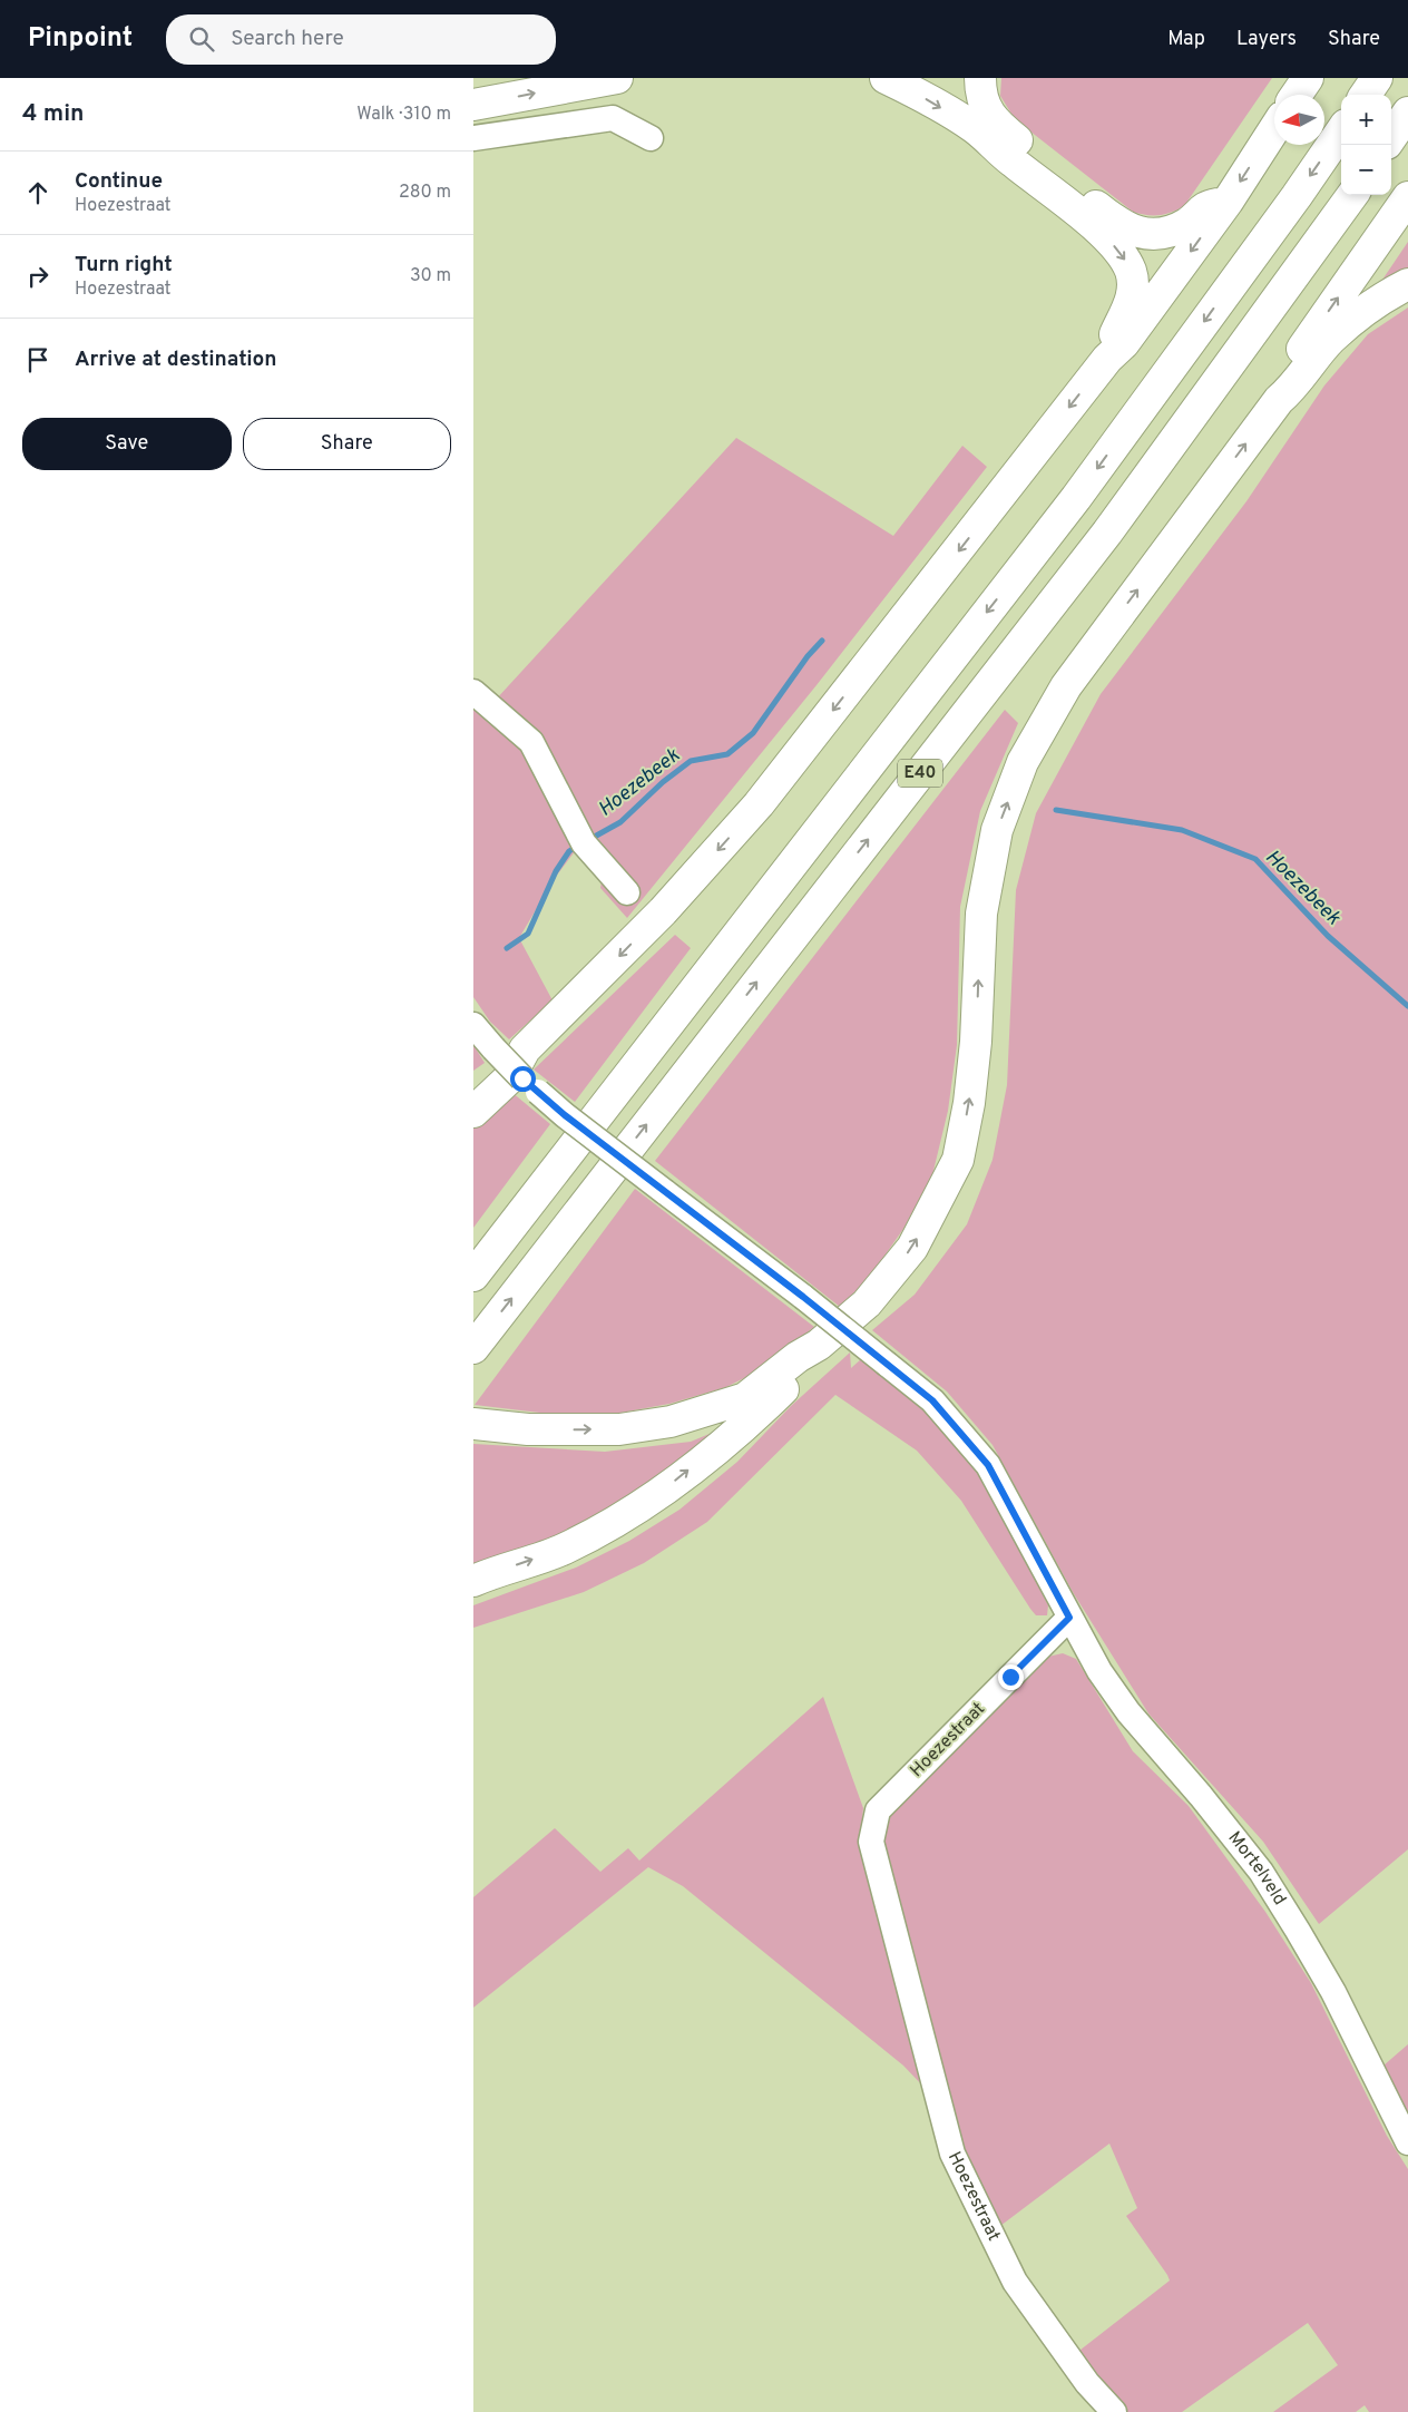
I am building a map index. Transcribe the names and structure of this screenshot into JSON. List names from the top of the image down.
{
  "streets": {
    "highway": ["E40"],
    "street": ["Hoezestraat", "Mortelveld"]
  },
  "crossings": [
    ["Hoezestraat", "Mortelveld"]
  ],
  "water": ["Hoezebeek"],
  "north": "left",
  "page": {
    "header": "Pinpoint",
    "search": "Search here",
    "nav": ["Map", "Layers", "Share"],
    "heading": ["4 min", "Walk · 310 m"],
    "map_buttons": ["+", "−"],
    "list": [
      ["Continue", "Hoezestraat", "280 m"],
      ["Turn right", "Hoezestraat", "30 m"],
      "Arrive at destination"
    ],
    "buttons": ["Save", "Share"]
  }
}
